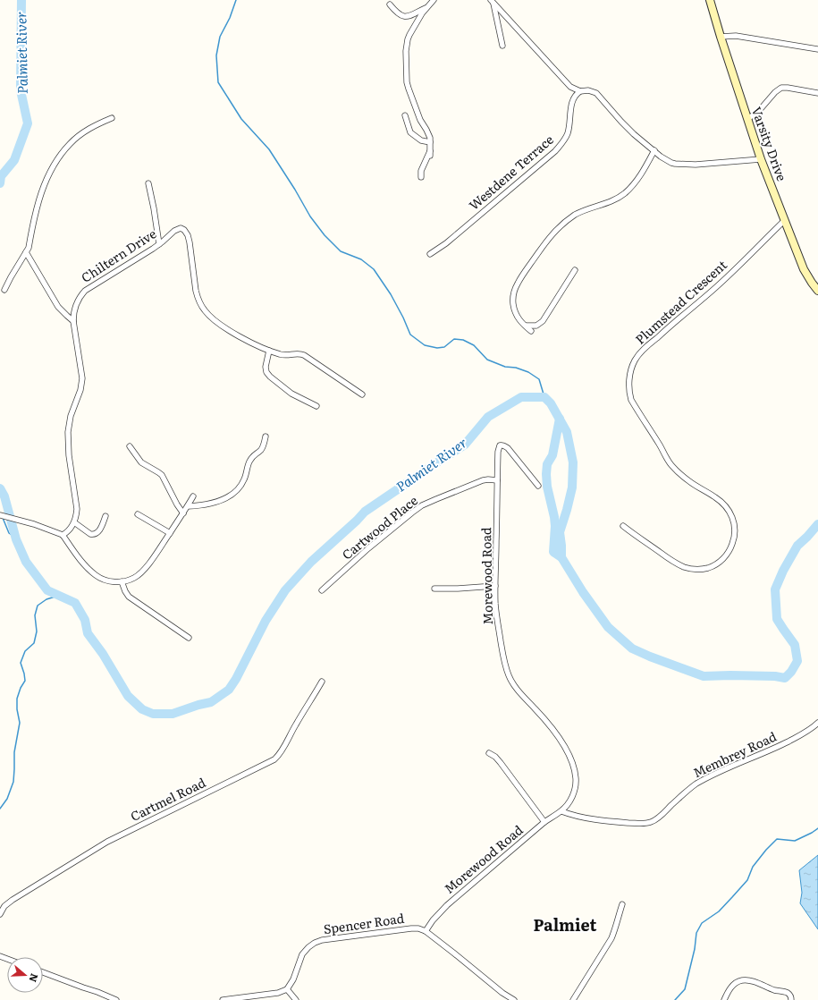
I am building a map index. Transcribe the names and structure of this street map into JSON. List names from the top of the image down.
{
  "streets": {
    "street": [
      "Varsity Drive",
      "Westdene Terrace",
      "Chiltern Drive",
      "Plumstead Crescent",
      "Cartwood Place",
      "Morewood Road",
      "Membrey Road",
      "Cartmel Road",
      "Spencer Road"
    ]
  },
  "crossings": [
    ["Varsity Drive", "Plumstead Crescent"],
    ["Cartwood Place", "Morewood Road"],
    ["Morewood Road", "Membrey Road"],
    ["Morewood Road", "Spencer Road"]
  ],
  "districts": ["Palmiet"],
  "water": ["Palmiet River"],
  "north": "right"
}
